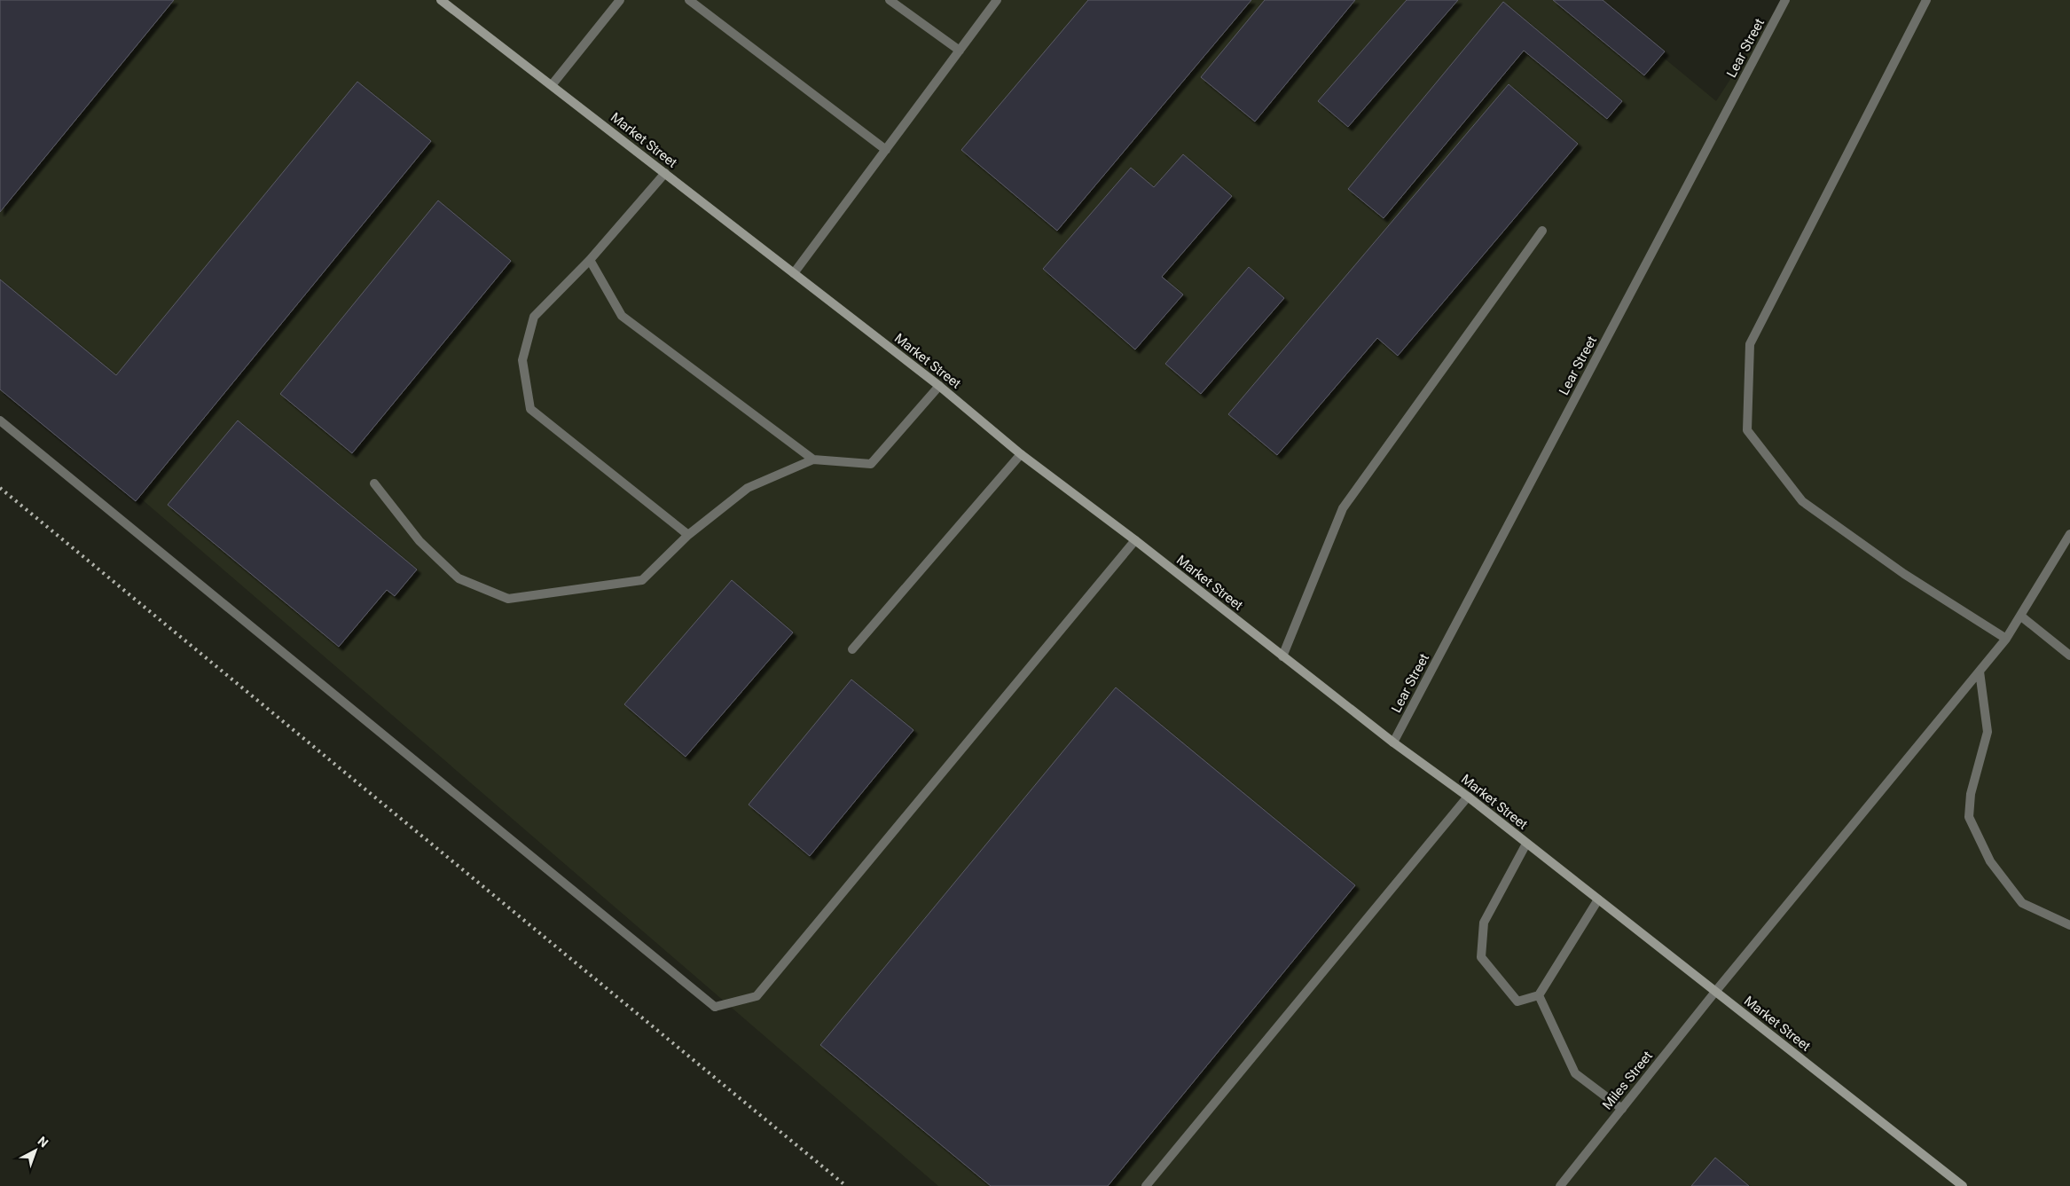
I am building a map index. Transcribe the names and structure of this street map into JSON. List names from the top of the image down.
{
  "streets": {
    "main road": ["Market Street"],
    "street": ["Lear Street", "Miles Street"]
  },
  "crossings": [
    ["Lear Street", "Market Street"],
    ["Market Street", "Miles Street"]
  ],
  "north": "top right"
}
